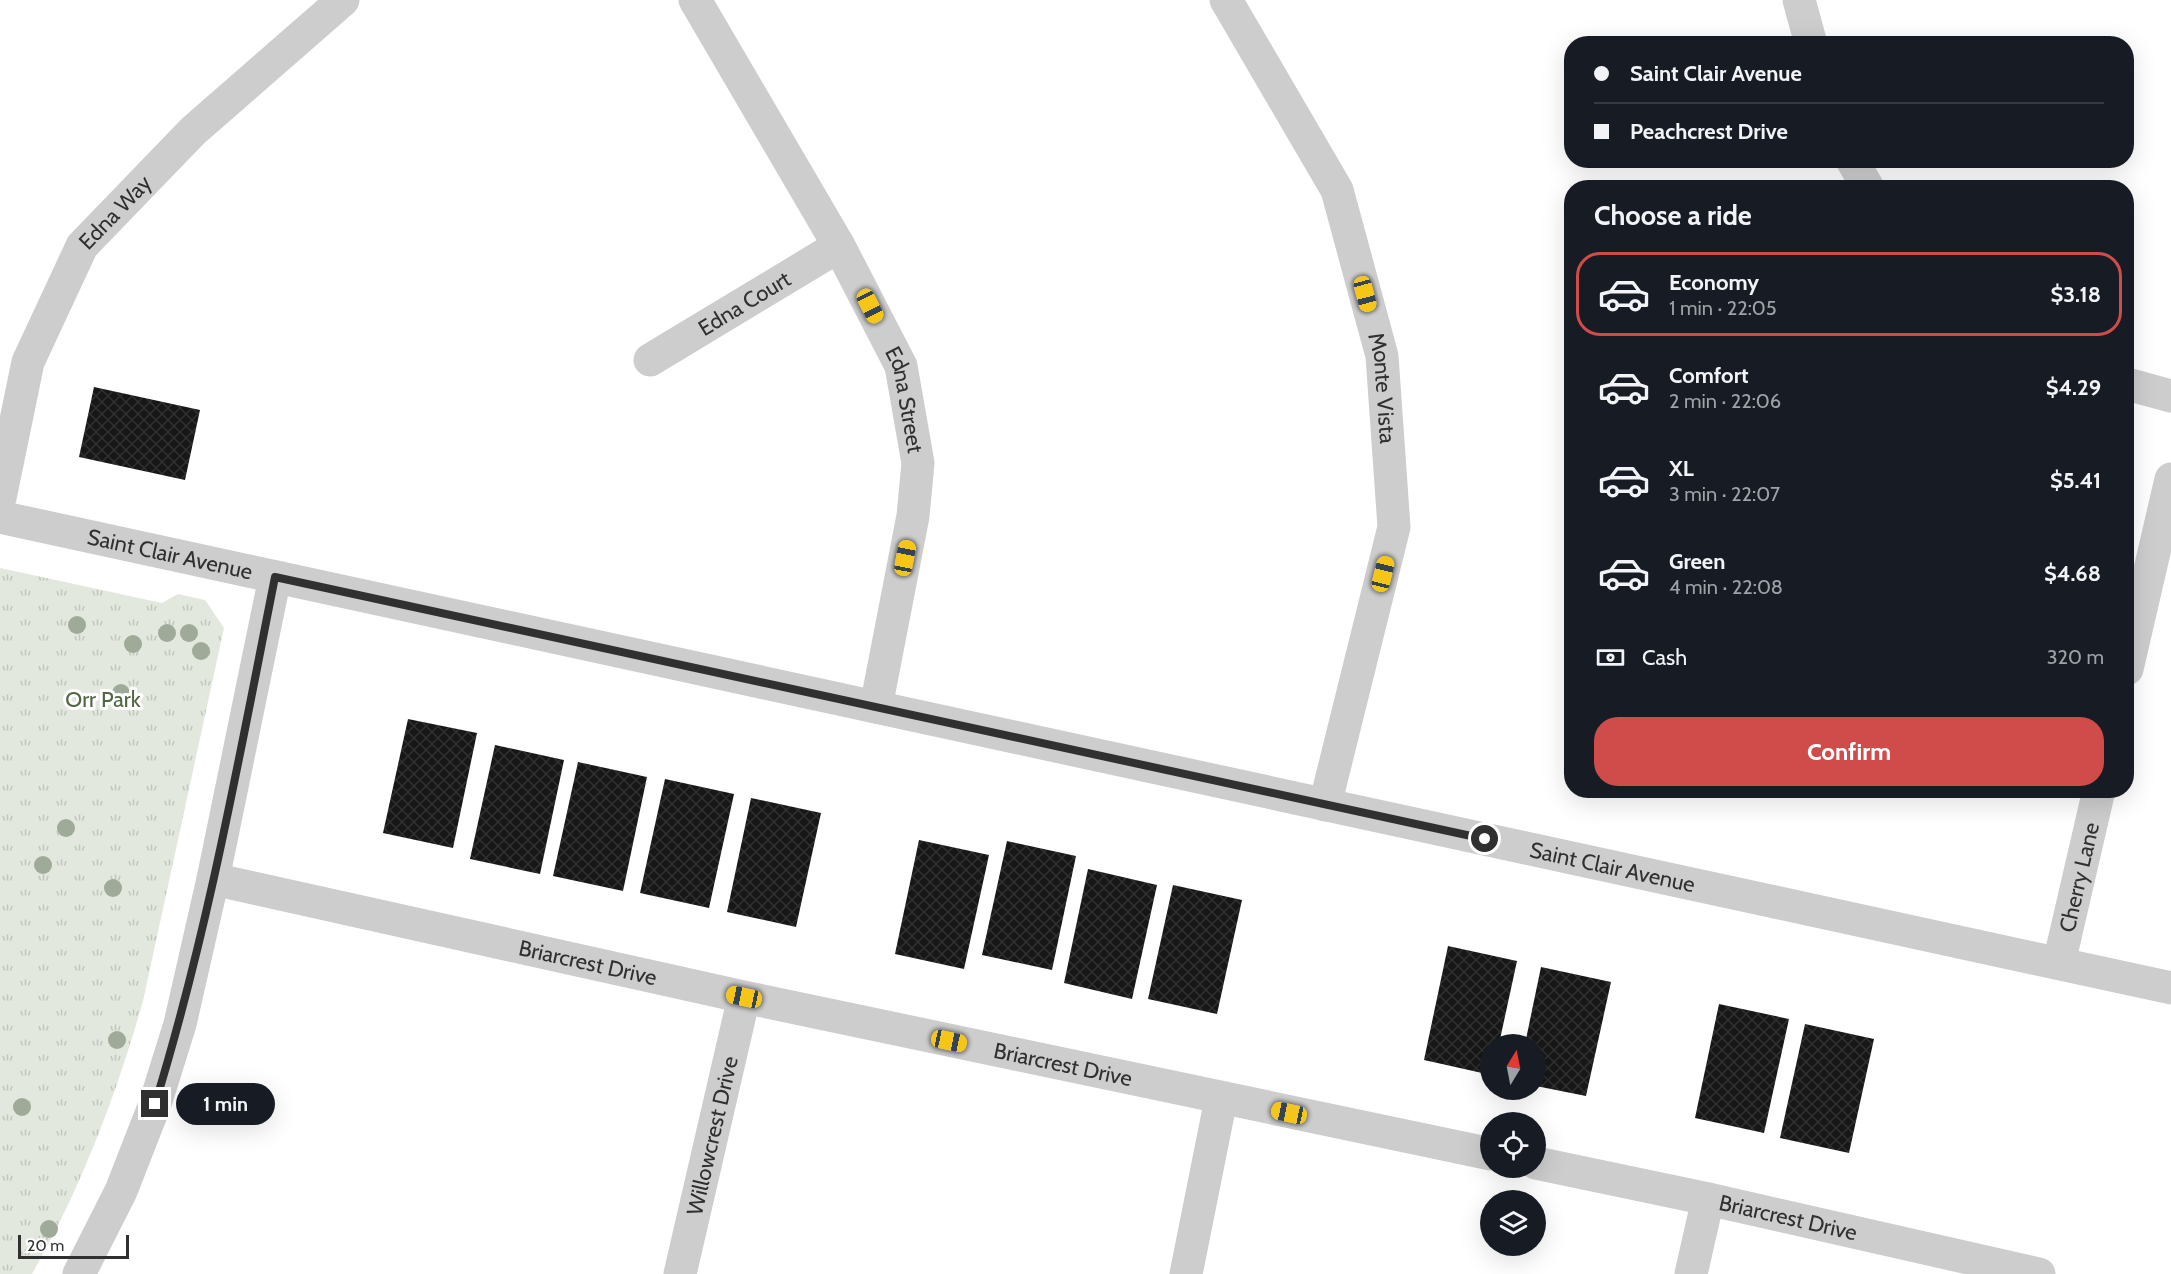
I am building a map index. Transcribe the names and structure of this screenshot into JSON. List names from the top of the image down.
{
  "streets": {
    "street": [
      "Edna Way",
      "Edna Court",
      "Monte Vista",
      "Edna Street",
      "Saint Clair Avenue",
      "Cherry Lane",
      "Briarcrest Drive",
      "Willowcrest Drive"
    ]
  },
  "crossings": [
    ["Edna Court", "Edna Street"],
    ["Monte Vista", "Saint Clair Avenue"],
    ["Edna Street", "Saint Clair Avenue"],
    ["Saint Clair Avenue", "Cherry Lane"],
    ["Briarcrest Drive", "Willowcrest Drive"]
  ],
  "parks": ["Orr Park"],
  "scale_bar": "20 m",
  "north": "top",
  "page": {
    "banner": ["Saint Clair Avenue", "Peachcrest Drive"],
    "heading": "Choose a ride",
    "list": [
      {
        "name": "Economy",
        "note": "1 min · 22:05",
        "value": "$3.18"
      },
      {
        "name": "Comfort",
        "note": "2 min · 22:06",
        "value": "$4.29"
      },
      {
        "name": "XL",
        "note": "3 min · 22:07",
        "value": "$5.41"
      },
      {
        "name": "Green",
        "note": "4 min · 22:08",
        "value": "$4.68"
      }
    ],
    "pay": ["Cash", "320 m"],
    "buttons": "Confirm",
    "bubble": "1 min",
    "scale": "20 m"
  }
}
